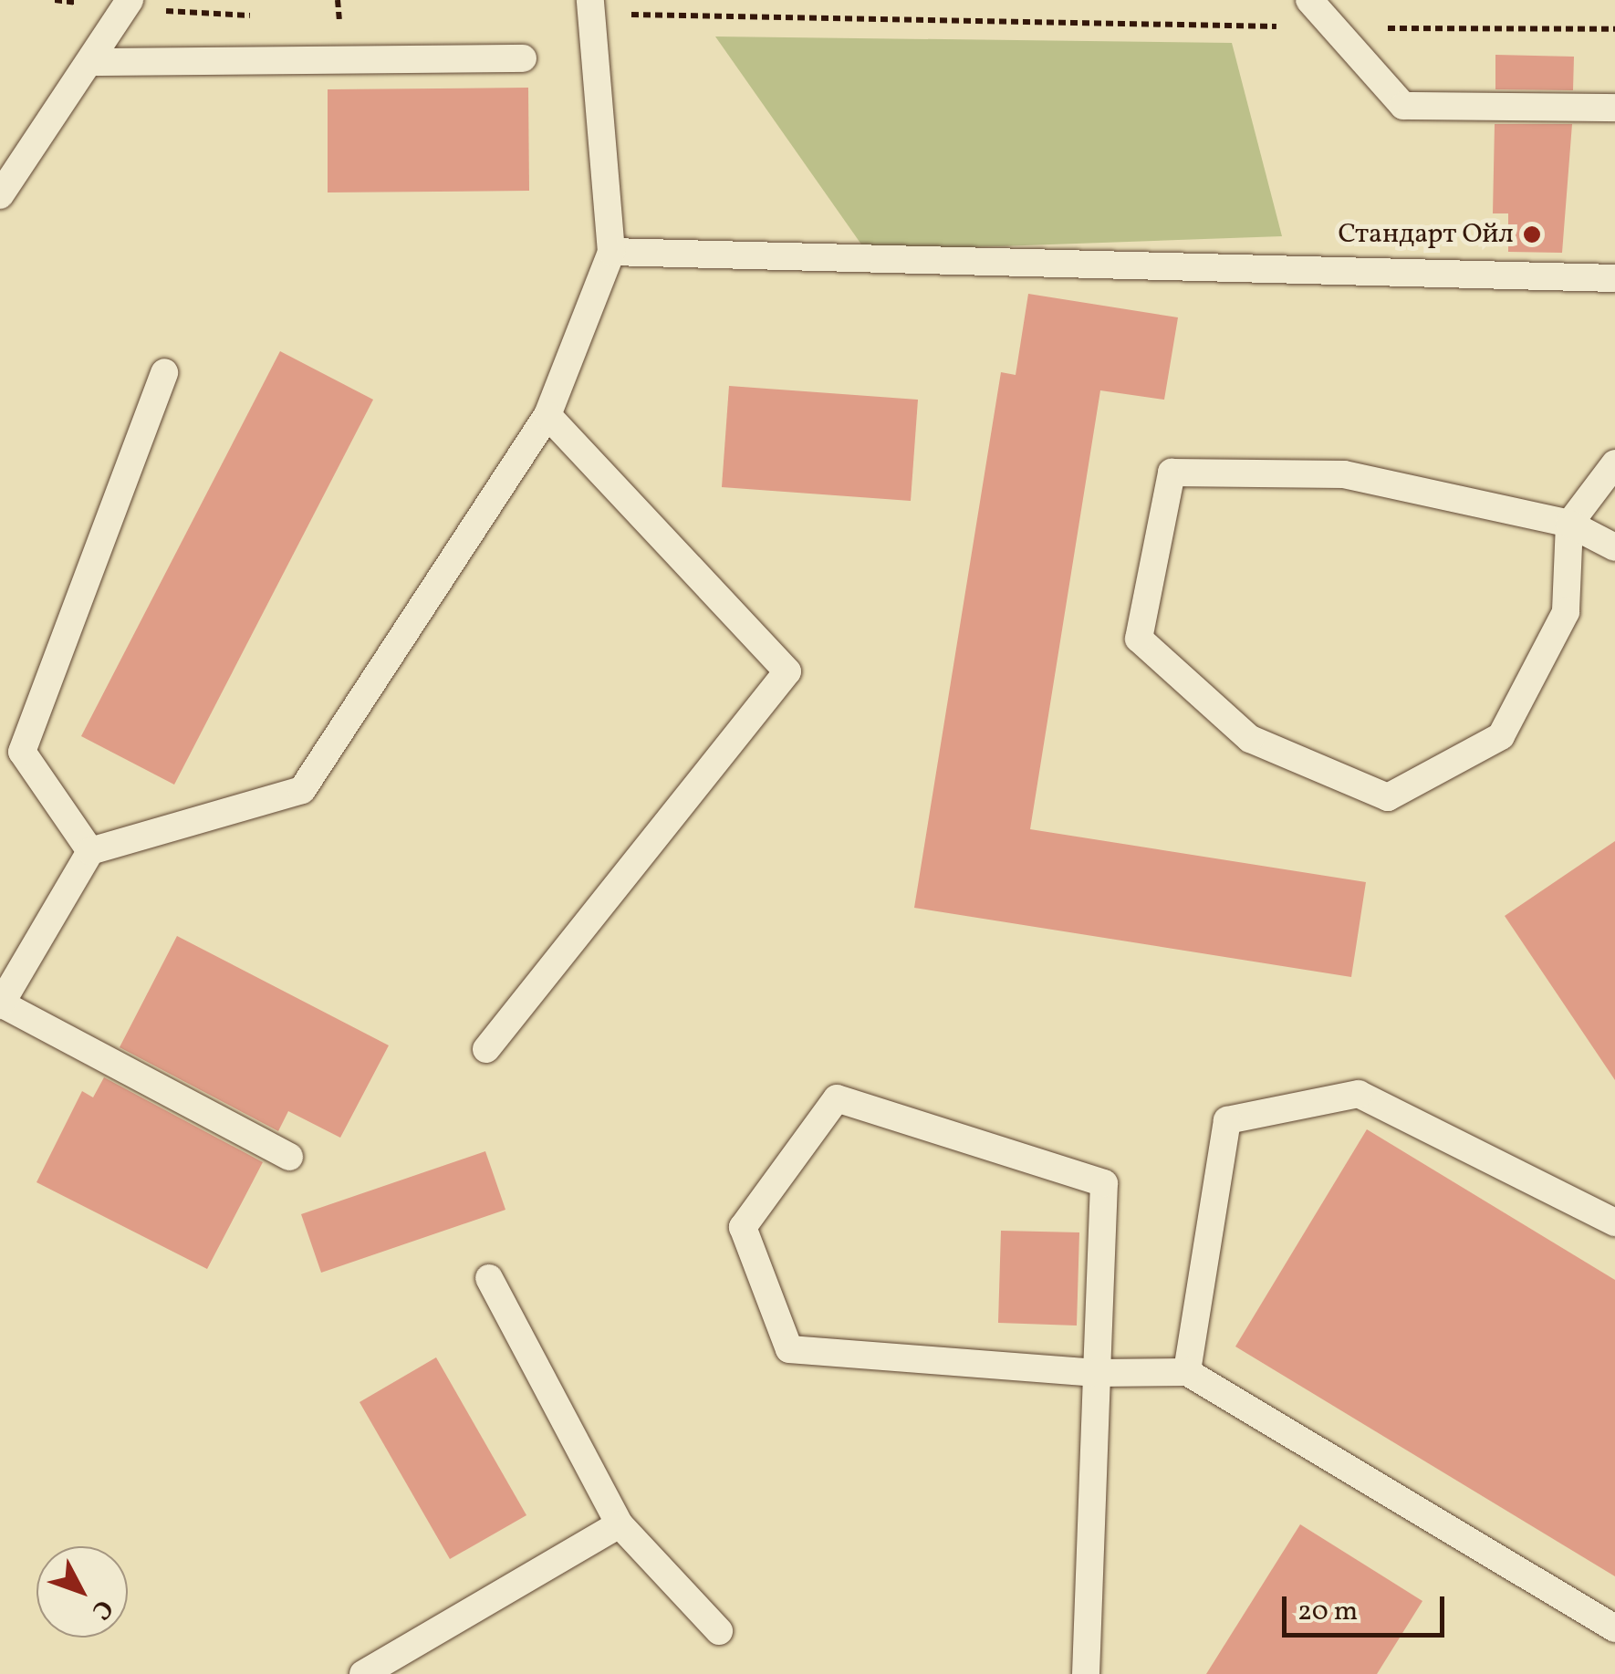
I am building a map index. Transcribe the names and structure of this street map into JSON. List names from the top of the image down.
{
  "places": ["Стандарт Ойл"],
  "scale_bar": "20 m",
  "north": "bottom right"
}
